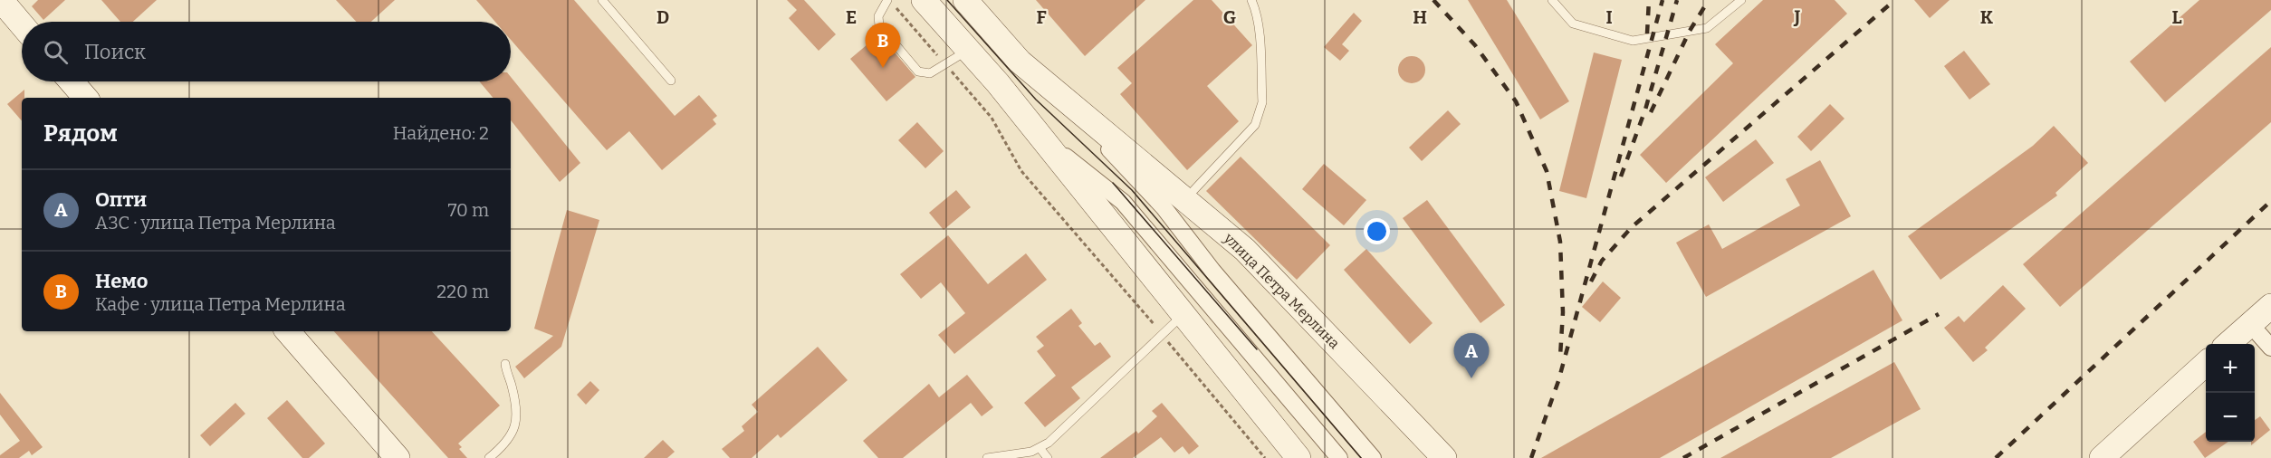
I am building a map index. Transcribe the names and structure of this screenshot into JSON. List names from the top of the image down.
{
  "streets": {
    "main road": ["улица Петра Мерлина"]
  },
  "page": {
    "search": "Поиск",
    "pins": ["B", "A"],
    "heading": ["Рядом", "Найдено: 2"],
    "list": [
      {
        "mark": "A",
        "name": "Опти",
        "note": "АЗС · улица Петра Мерлина",
        "value": "70 m"
      },
      {
        "mark": "B",
        "name": "Немо",
        "note": "Кафе · улица Петра Мерлина",
        "value": "220 m"
      }
    ],
    "map_buttons": ["+", "−"]
  },
  "grid": {
    "columns": [
      "D",
      "E",
      "F",
      "G",
      "H",
      "I",
      "J",
      "K",
      "L"
    ]
  }
}
